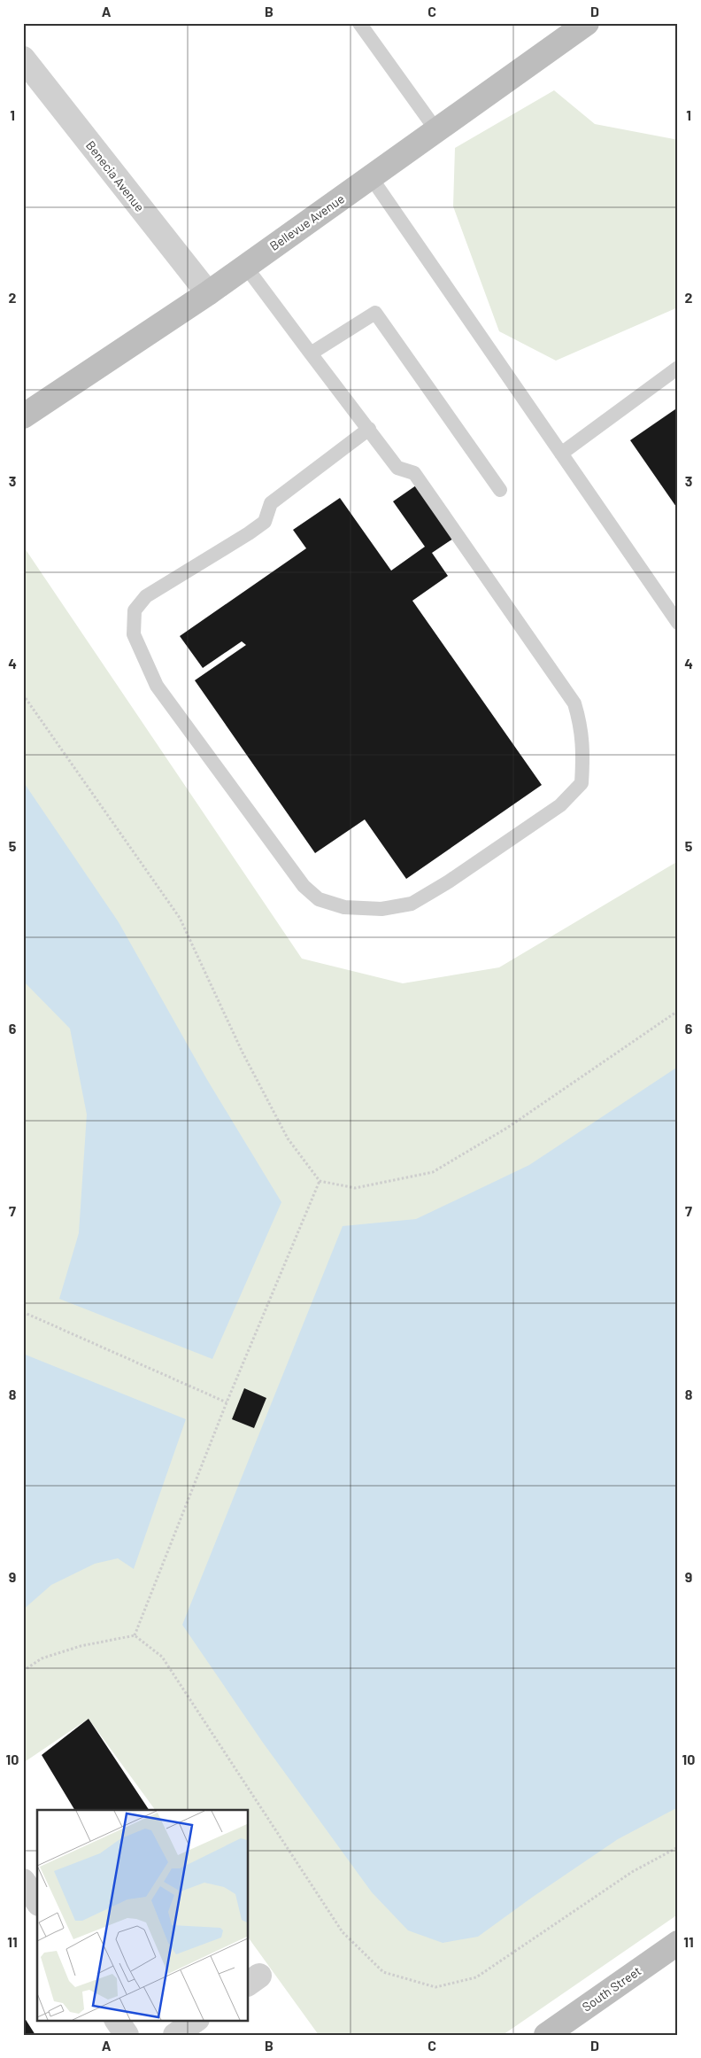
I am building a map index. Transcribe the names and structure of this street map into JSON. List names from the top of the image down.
{
  "streets": {
    "street": ["Benecia Avenue", "Bellevue Avenue", "South Street"]
  },
  "crossings": [
    ["Benecia Avenue", "Bellevue Avenue"]
  ],
  "grid": {
    "columns": [
      "A",
      "B",
      "C",
      "D"
    ],
    "rows": [
      "1",
      "2",
      "3",
      "4",
      "5",
      "6",
      "7",
      "8",
      "9",
      "10",
      "11"
    ]
  }
}
